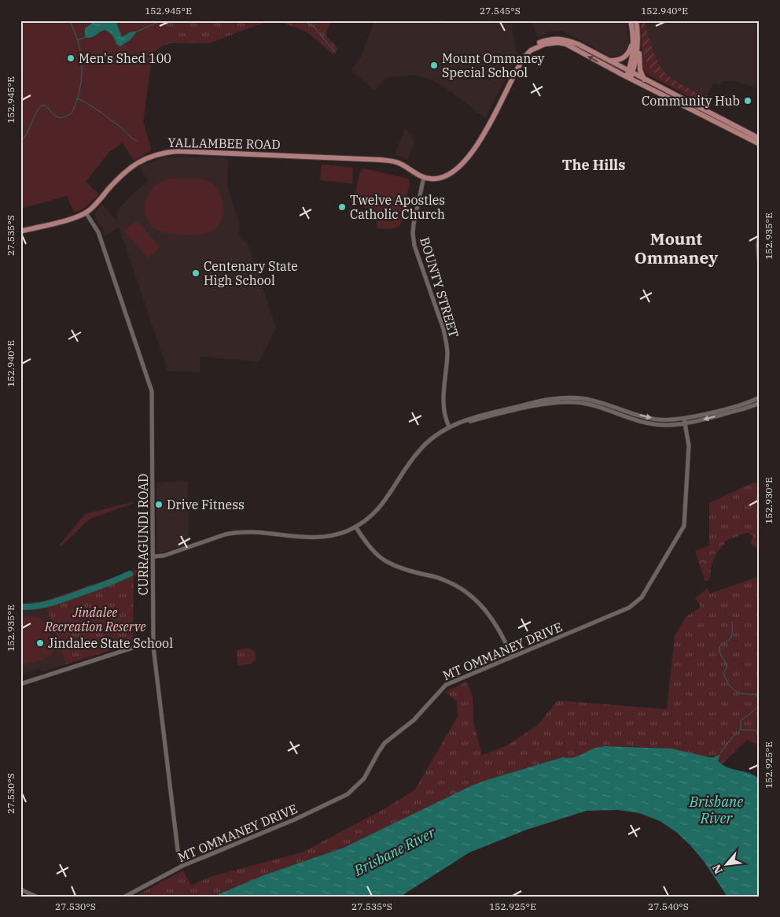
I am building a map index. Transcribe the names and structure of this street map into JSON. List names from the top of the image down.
{
  "streets": {
    "main road": ["YALLAMBEE ROAD"],
    "street": ["BOUNTY STREET", "CURRAGUNDI ROAD", "MT OMMANEY DRIVE"]
  },
  "crossings": [
    ["YALLAMBEE ROAD", "BOUNTY STREET"],
    ["YALLAMBEE ROAD", "CURRAGUNDI ROAD"],
    ["CURRAGUNDI ROAD", "MT OMMANEY DRIVE"]
  ],
  "districts": ["The Hills", "Mount Ommaney"],
  "water": ["Brisbane River"],
  "parks": ["Jindalee Recreation Reserve"],
  "places": [
    "Men's Shed 100",
    "Mount Ommaney Special School",
    "Community Hub",
    "Twelve Apostles Catholic Church",
    "Centenary State High School",
    "Drive Fitness",
    "Jindalee State School"
  ],
  "north": "bottom left",
  "coordinates": [
    "152.945°E",
    "27.545°S",
    "152.940°E",
    "27.535°S",
    "152.935°E",
    "152.930°E",
    "152.925°E",
    "27.530°S",
    "27.540°S"
  ]
}
